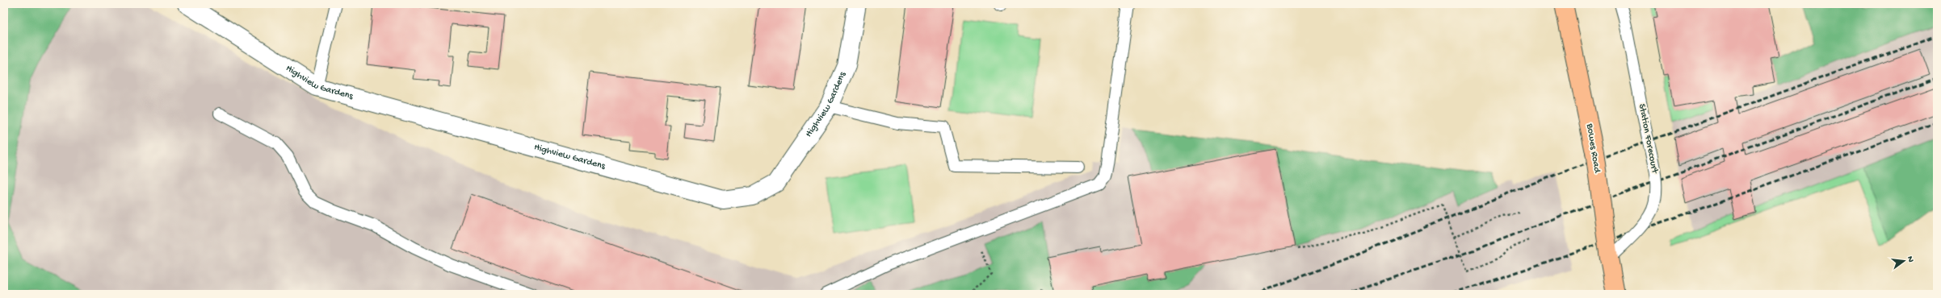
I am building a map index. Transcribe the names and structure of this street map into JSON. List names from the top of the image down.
{
  "streets": {
    "main road": ["Bowes Road"],
    "street": ["Highview Gardens"],
    "lane": ["Station Forecourt"]
  },
  "crossings": [
    ["Station Forecourt", "Bowes Road"]
  ],
  "north": "right"
}
